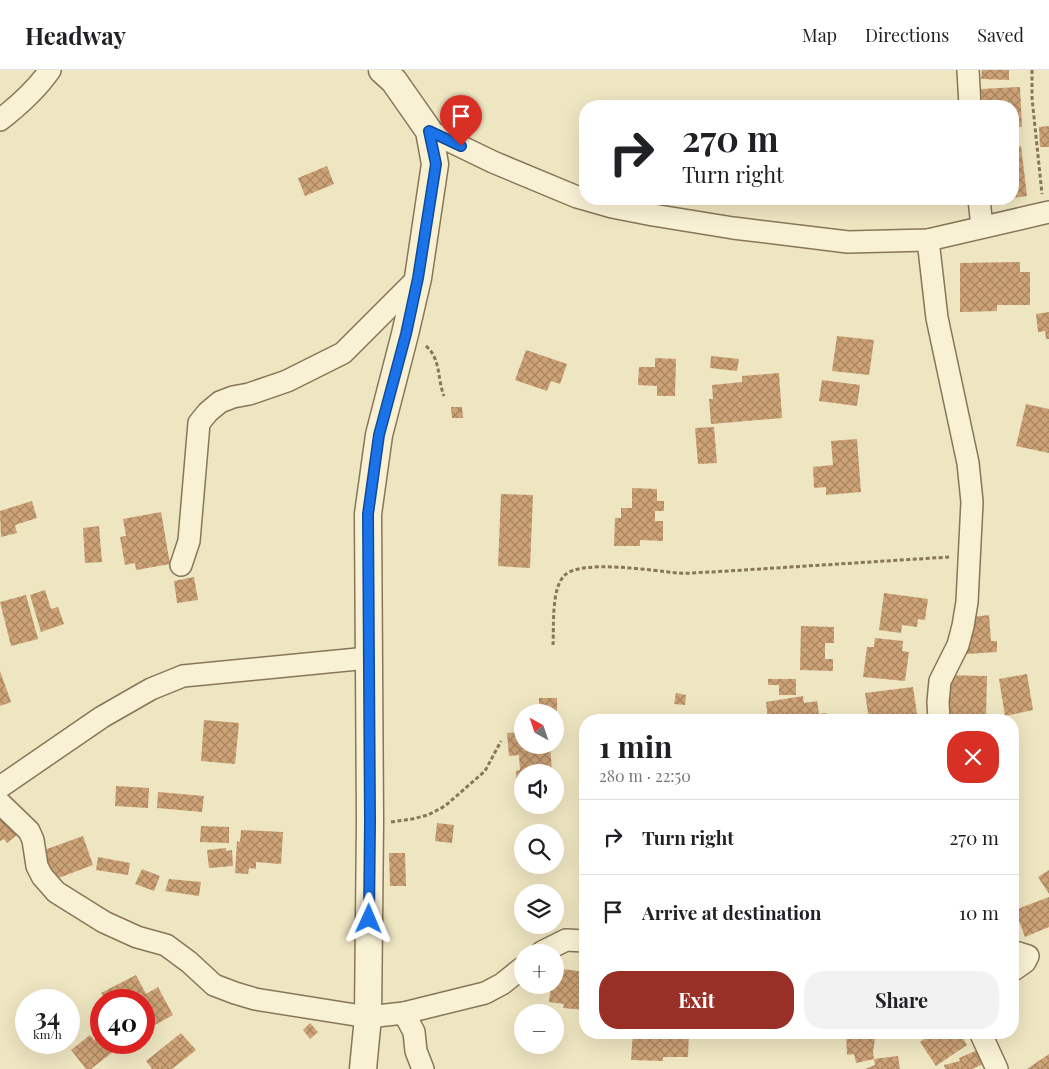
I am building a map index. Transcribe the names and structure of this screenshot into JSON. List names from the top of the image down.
{
  "north": "top left",
  "page": {
    "header": "Headway",
    "nav": ["Map", "Directions", "Saved"],
    "turn": ["270 m", "Turn right"],
    "map_buttons": ["+", "−"],
    "heading": ["1 min", "280 m · 22:50"],
    "list": [
      {
        "name": "Turn right",
        "value": "270 m"
      },
      {
        "name": "Arrive at destination",
        "value": "10 m"
      }
    ],
    "buttons": ["Exit", "Share"],
    "speed": "34 km/h",
    "limit": "40"
  }
}
